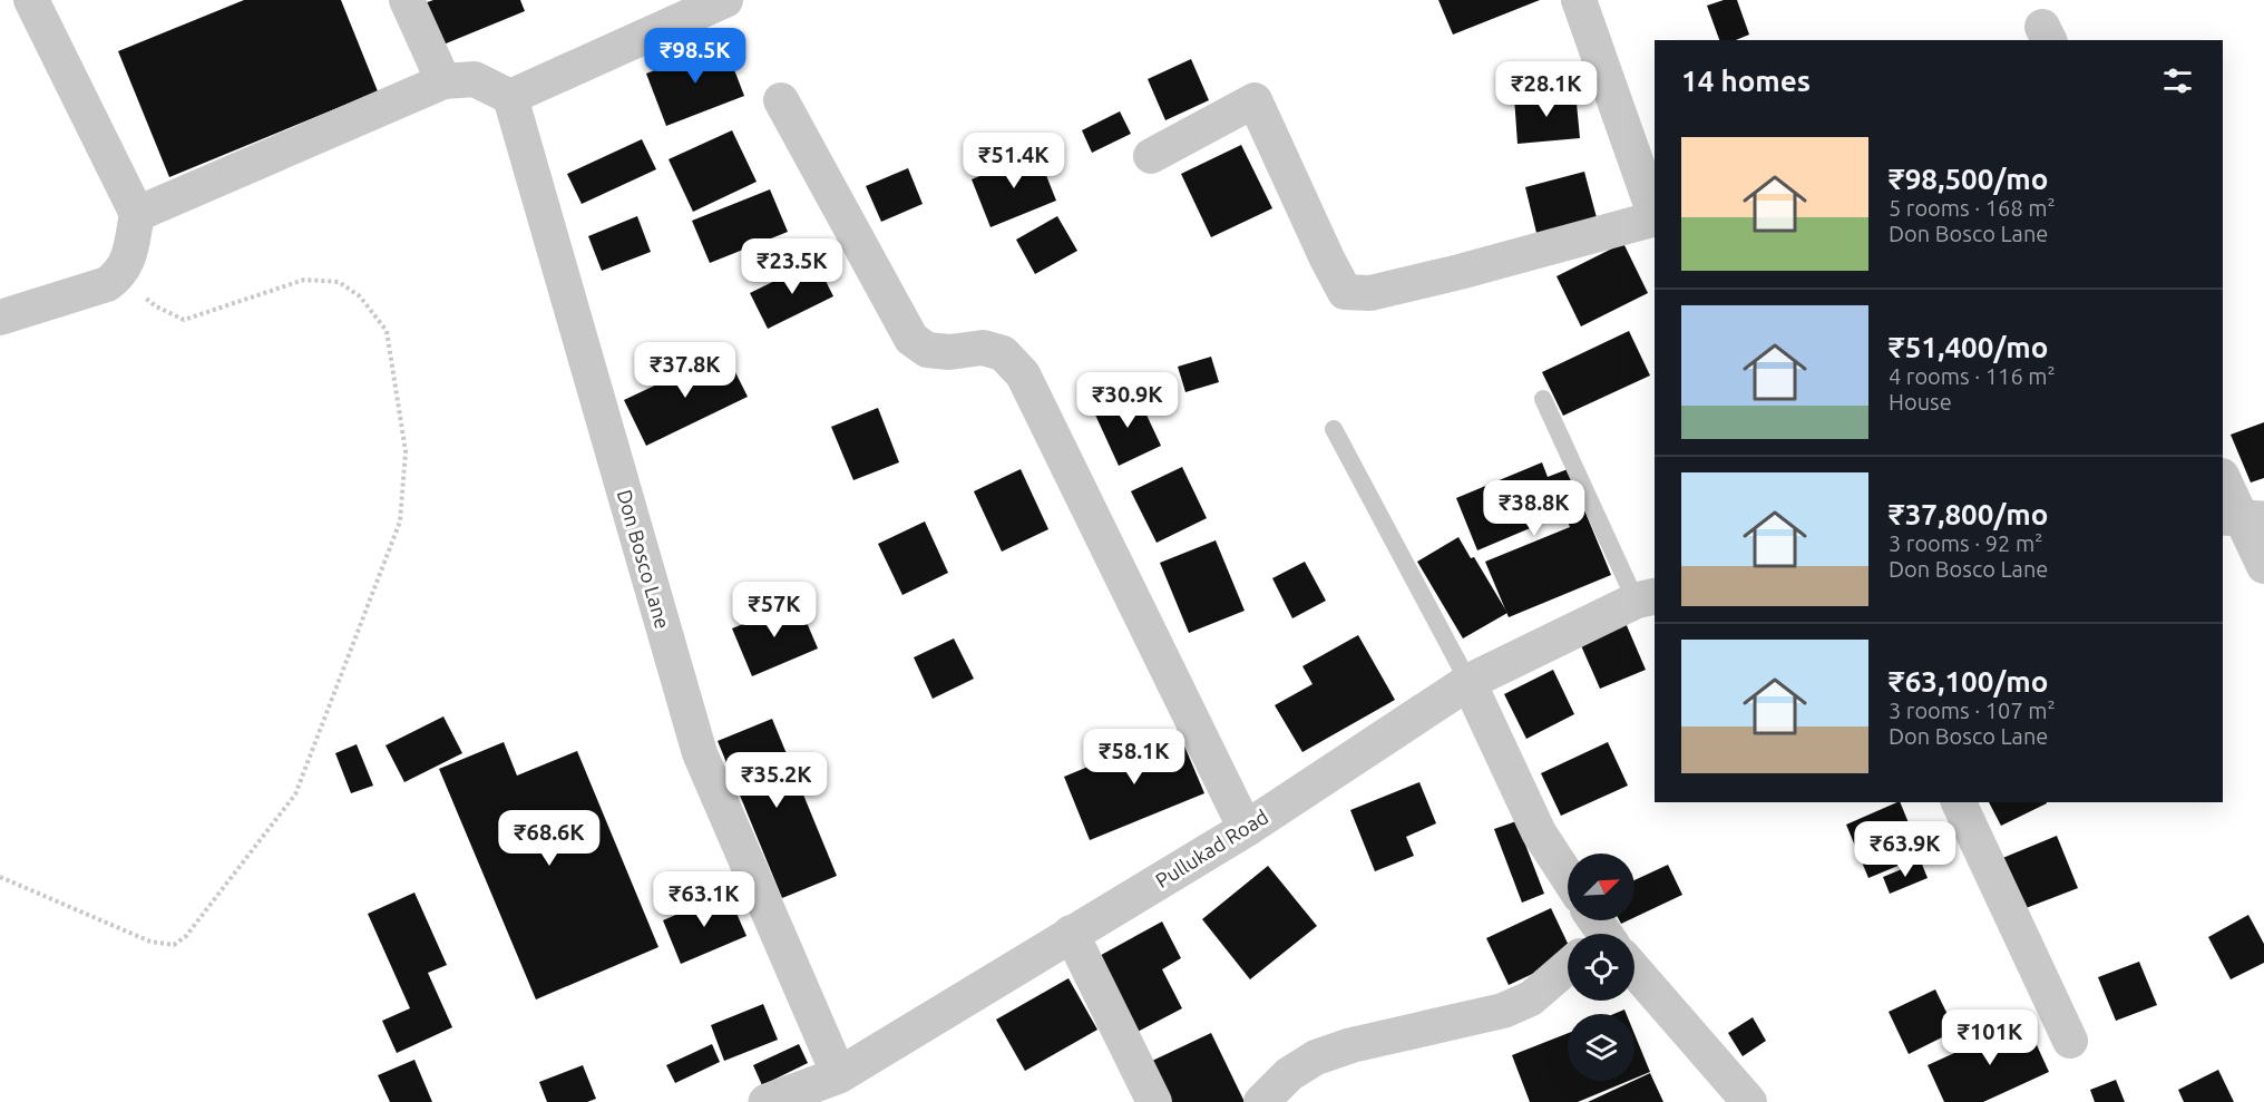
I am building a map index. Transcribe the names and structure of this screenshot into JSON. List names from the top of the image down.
{
  "streets": {
    "street": ["Don Bosco Lane", "Pullukad Road"]
  },
  "crossings": [
    ["Don Bosco Lane", "Pullukad Road"]
  ],
  "north": "top right",
  "page": {
    "price": [
      "₹98.5K",
      "₹28.1K",
      "₹51.4K",
      "₹23.5K",
      "₹37.8K",
      "₹30.9K",
      "₹38.8K",
      "₹57K",
      "₹58.1K",
      "₹35.2K",
      "₹68.6K",
      "₹63.9K",
      "₹63.1K",
      "₹101K"
    ],
    "heading": "14 homes",
    "list": [
      {
        "name": "₹98,500/mo",
        "note": "5 rooms · 168 m² · Don Bosco Lane"
      },
      {
        "name": "₹51,400/mo",
        "note": "4 rooms · 116 m² · House"
      },
      {
        "name": "₹37,800/mo",
        "note": "3 rooms · 92 m² · Don Bosco Lane"
      },
      {
        "name": "₹63,100/mo",
        "note": "3 rooms · 107 m² · Don Bosco Lane"
      }
    ]
  }
}
